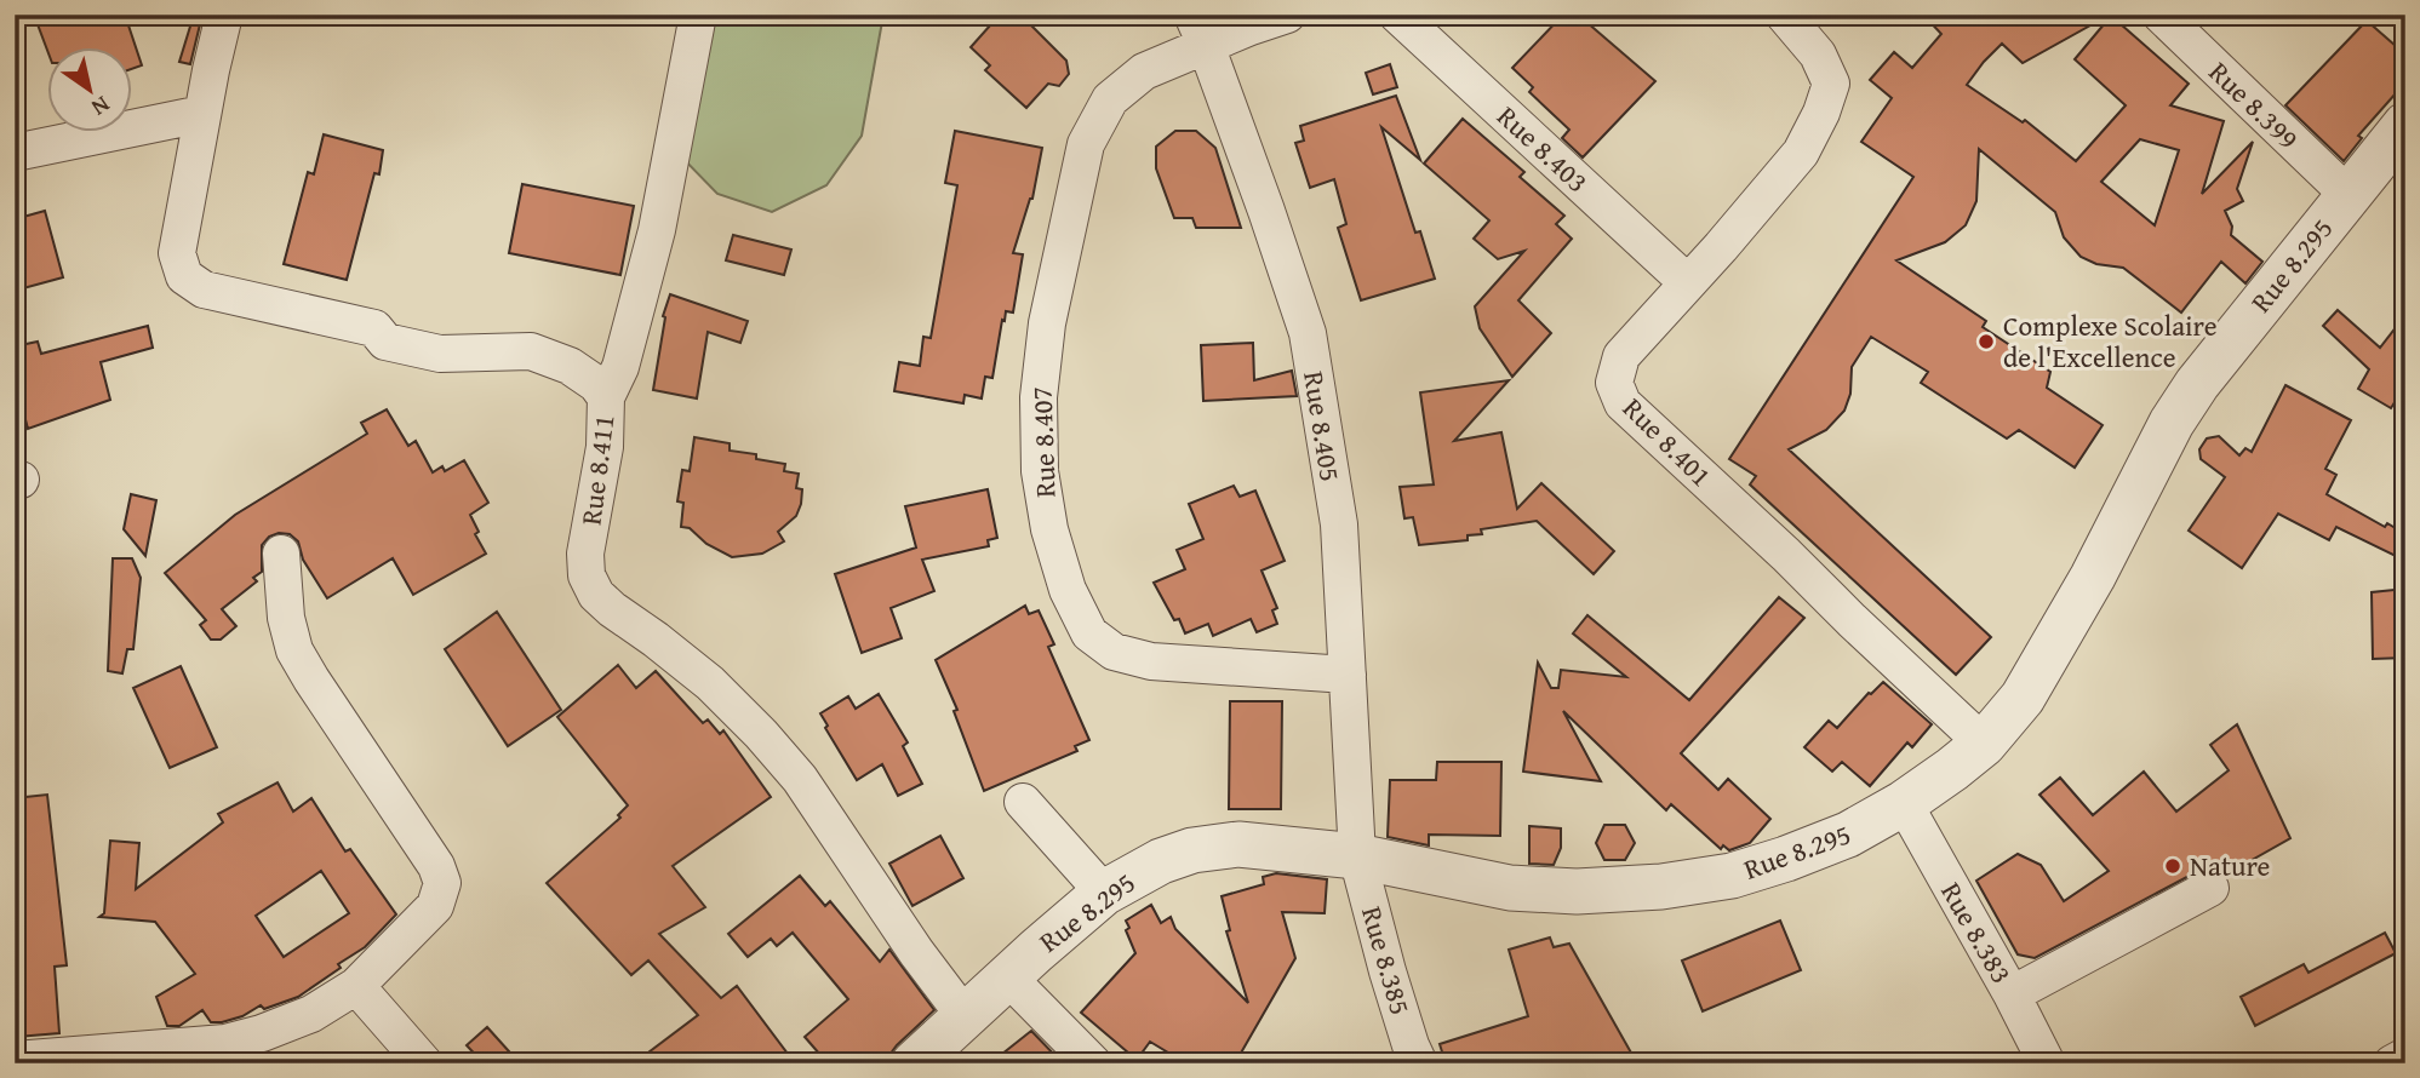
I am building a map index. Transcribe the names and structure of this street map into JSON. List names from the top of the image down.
{
  "streets": {
    "street": [
      "Rue 8.399",
      "Rue 8.403",
      "Rue 8.295",
      "Rue 8.405",
      "Rue 8.407",
      "Rue 8.401",
      "Rue 8.411",
      "Rue 8.383",
      "Rue 8.385"
    ]
  },
  "crossings": [
    ["Rue 8.399", "Rue 8.295"],
    ["Rue 8.403", "Rue 8.401"],
    ["Rue 8.295", "Rue 8.405"],
    ["Rue 8.295", "Rue 8.401"],
    ["Rue 8.295", "Rue 8.411"],
    ["Rue 8.295", "Rue 8.383"],
    ["Rue 8.295", "Rue 8.385"],
    ["Rue 8.405", "Rue 8.407"],
    ["Rue 8.405", "Rue 8.385"]
  ],
  "places": ["Complexe Scolaire de l'Excellence", "Nature"],
  "north": "bottom right"
}
